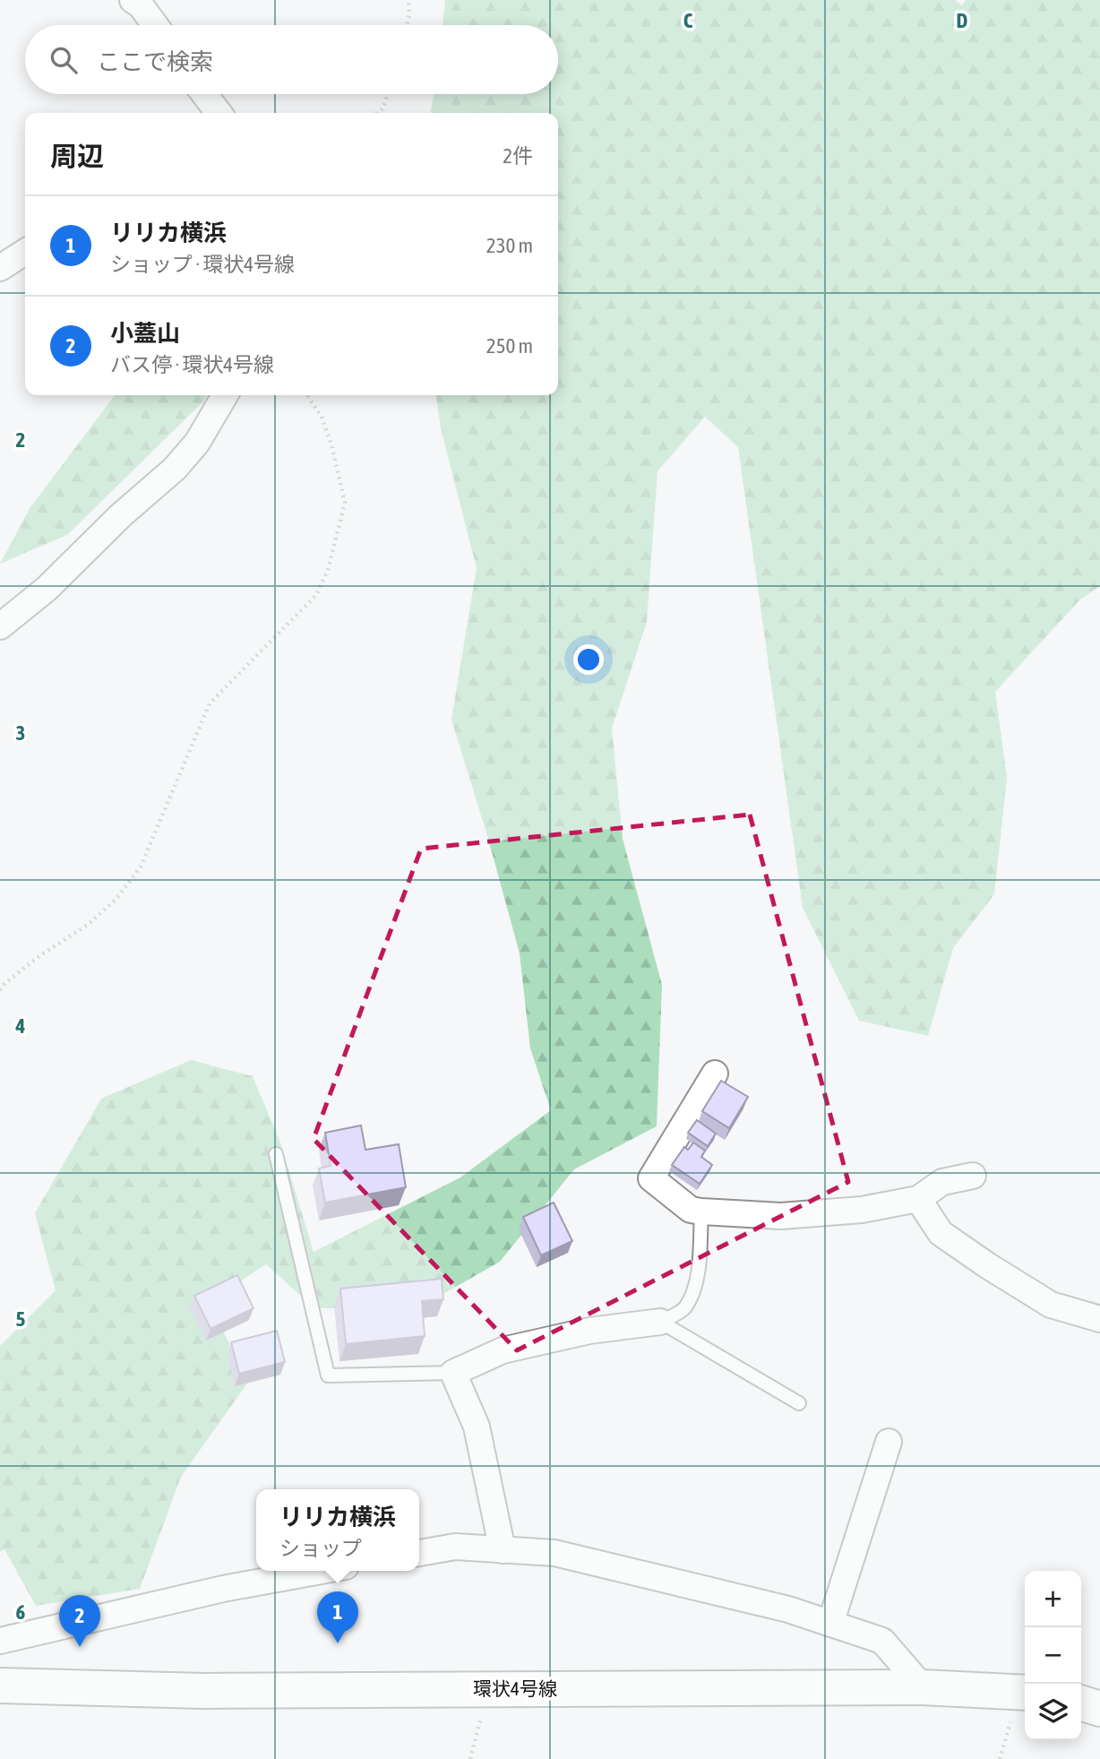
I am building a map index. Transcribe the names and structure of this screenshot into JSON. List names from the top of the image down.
{
  "streets": {
    "main road": ["環状4号線"]
  },
  "page": {
    "search": "ここで検索",
    "heading": ["周辺", "2件"],
    "list": [
      {
        "mark": "1",
        "name": "リリカ横浜",
        "note": "ショップ · 環状4号線",
        "value": "230 m"
      },
      {
        "mark": "2",
        "name": "小蓋山",
        "note": "バス停 · 環状4号線",
        "value": "250 m"
      }
    ],
    "popup": ["リリカ横浜", "ショップ"],
    "map_buttons": ["+", "−"],
    "pins": ["1", "2"]
  },
  "grid": {
    "columns": ["C", "D"],
    "rows": [
      "2",
      "3",
      "4",
      "5",
      "6"
    ]
  }
}
